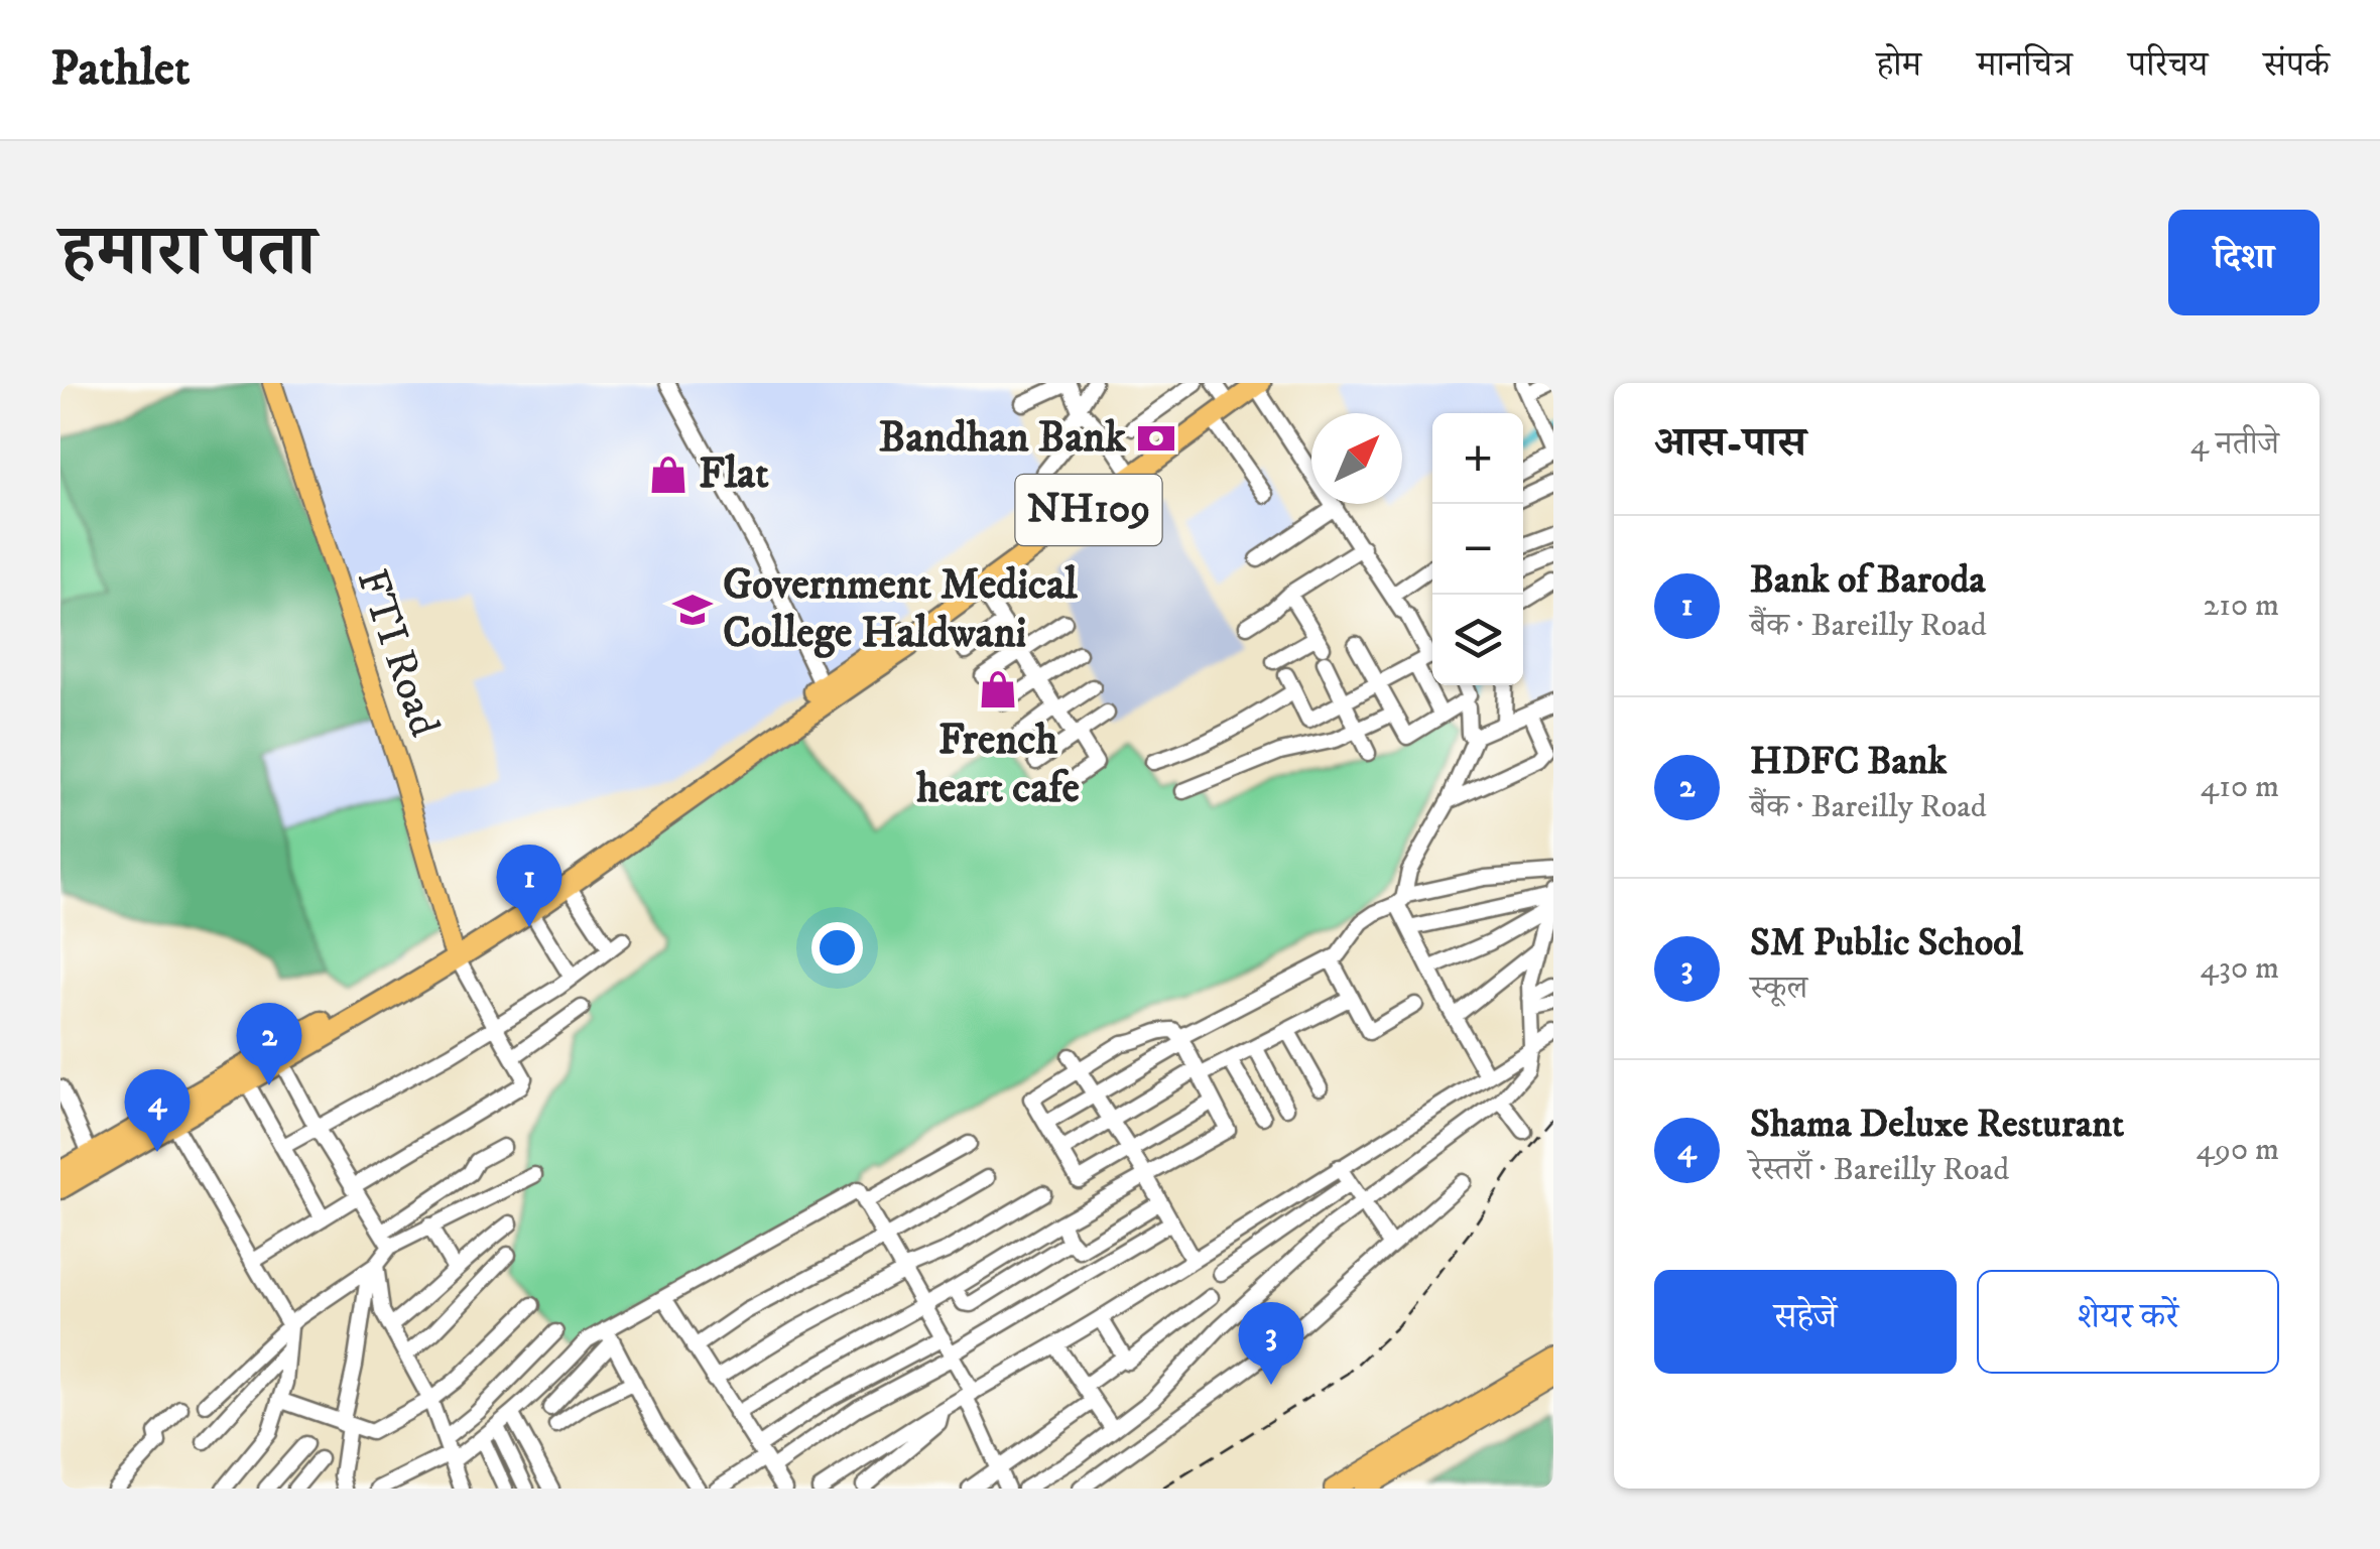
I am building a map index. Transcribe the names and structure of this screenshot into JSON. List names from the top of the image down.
{
  "streets": {
    "highway": ["NH109"],
    "main road": ["FTI Road"]
  },
  "crossings": [
    ["NH109", "FTI Road"]
  ],
  "places": {
    "bank": ["Bandhan Bank"],
    "shop": ["Flat", "French heart cafe"],
    "school or university": ["Government Medical College Haldwani"]
  },
  "north": "top right",
  "page": {
    "header": "Pathlet",
    "nav": [
      "होम",
      "मानचित्र",
      "परिचय",
      "संपर्क"
    ],
    "title": "हमारा पता",
    "buttons": [
      "दिशा",
      ["सहेजें", "शेयर करें"]
    ],
    "heading": ["आस-पास", "4 नतीजे"],
    "map_buttons": ["+", "−"],
    "list": [
      {
        "mark": "1",
        "name": "Bank of Baroda",
        "note": "बैंक · Bareilly Road",
        "value": "210 m"
      },
      {
        "mark": "2",
        "name": "HDFC Bank",
        "note": "बैंक · Bareilly Road",
        "value": "410 m"
      },
      {
        "mark": "3",
        "name": "SM Public School",
        "note": "स्कूल",
        "value": "430 m"
      },
      {
        "mark": "4",
        "name": "Shama Deluxe Resturant",
        "note": "रेस्तराँ · Bareilly Road",
        "value": "490 m"
      }
    ],
    "pins": [
      "1",
      "2",
      "4",
      "3"
    ]
  }
}
